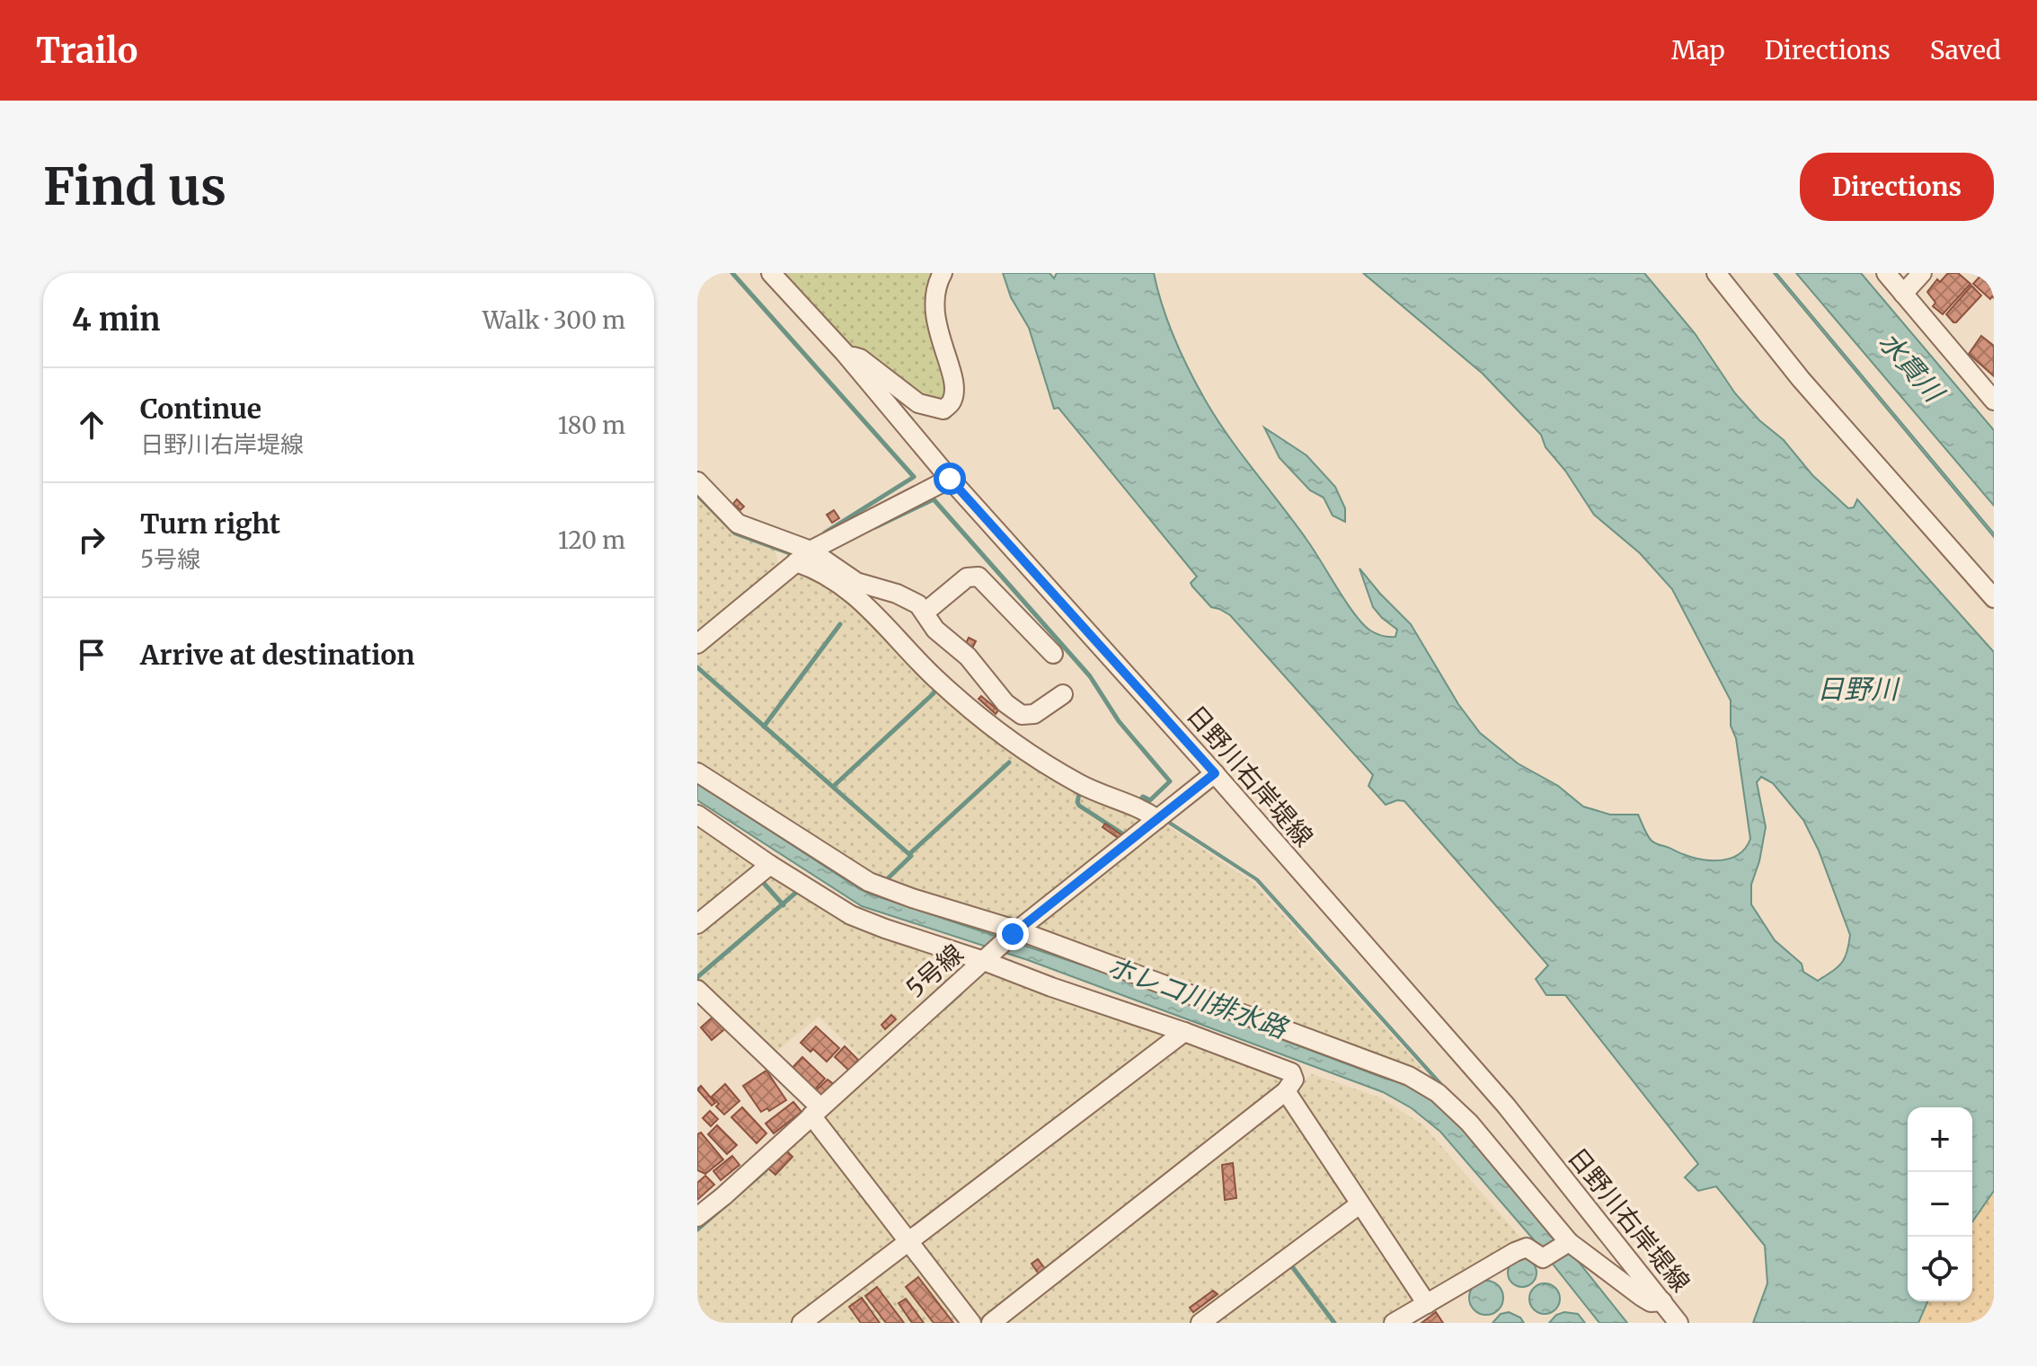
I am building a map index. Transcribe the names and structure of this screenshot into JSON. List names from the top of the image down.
{
  "streets": {
    "street": ["日野川右岸堤線", "5号線"]
  },
  "crossings": [
    ["日野川右岸堤線", "5号線"]
  ],
  "water": ["水貫川", "日野川", "ホレコ川排水路"],
  "page": {
    "header": "Trailo",
    "nav": ["Map", "Directions", "Saved"],
    "buttons": "Directions",
    "title": "Find us",
    "heading": ["4 min", "Walk · 300 m"],
    "list": [
      ["Continue", "日野川右岸堤線", "180 m"],
      ["Turn right", "5号線", "120 m"],
      "Arrive at destination"
    ],
    "map_buttons": ["+", "−"]
  }
}
